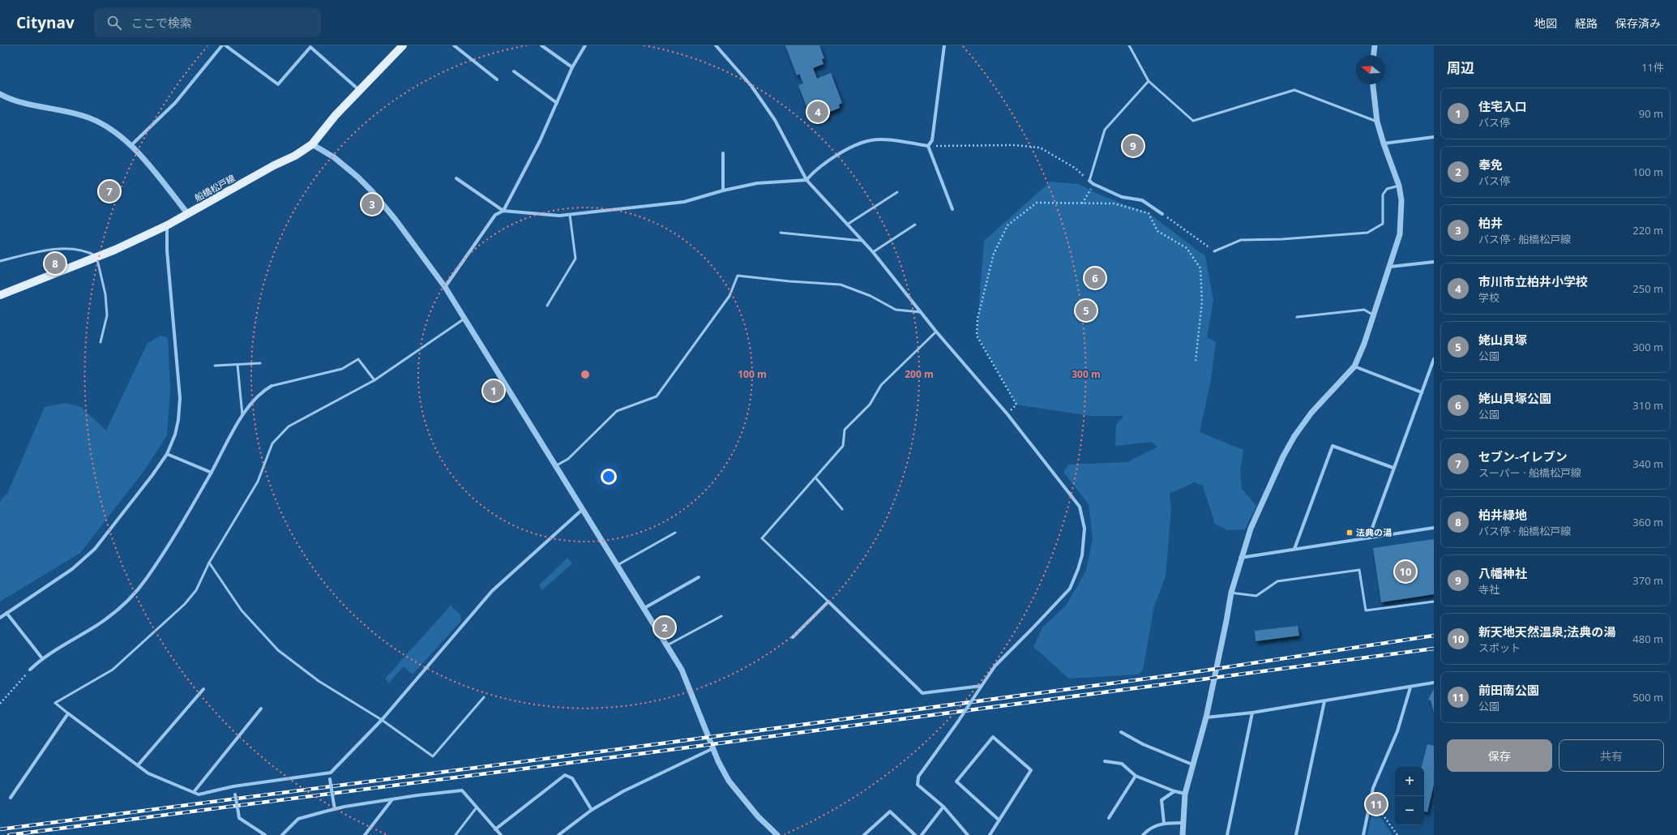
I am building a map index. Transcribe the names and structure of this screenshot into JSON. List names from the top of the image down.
{
  "streets": {
    "main road": ["船橋松戸線"]
  },
  "places": {
    "transit": ["法典の湯"]
  },
  "north": "left",
  "page": {
    "header": "Citynav",
    "search": "ここで検索",
    "nav": ["地図", "経路", "保存済み"],
    "heading": ["周辺", "11件"],
    "list": [
      {
        "mark": "1",
        "name": "住宅入口",
        "note": "バス停",
        "value": "90 m"
      },
      {
        "mark": "2",
        "name": "奉免",
        "note": "バス停",
        "value": "100 m"
      },
      {
        "mark": "3",
        "name": "柏井",
        "note": "バス停 · 船橋松戸線",
        "value": "220 m"
      },
      {
        "mark": "4",
        "name": "市川市立柏井小学校",
        "note": "学校",
        "value": "250 m"
      },
      {
        "mark": "5",
        "name": "姥山貝塚",
        "note": "公園",
        "value": "300 m"
      },
      {
        "mark": "6",
        "name": "姥山貝塚公園",
        "note": "公園",
        "value": "310 m"
      },
      {
        "mark": "7",
        "name": "セブン-イレブン",
        "note": "スーパー · 船橋松戸線",
        "value": "340 m"
      },
      {
        "mark": "8",
        "name": "柏井緑地",
        "note": "バス停 · 船橋松戸線",
        "value": "360 m"
      },
      {
        "mark": "9",
        "name": "八幡神社",
        "note": "寺社",
        "value": "370 m"
      },
      {
        "mark": "10",
        "name": "新天地天然温泉;法典の湯",
        "note": "スポット",
        "value": "480 m"
      },
      {
        "mark": "11",
        "name": "前田南公園",
        "note": "公園",
        "value": "500 m"
      }
    ],
    "pins": [
      "4",
      "9",
      "7",
      "3",
      "8",
      "6",
      "5",
      "1",
      "10",
      "2",
      "11"
    ],
    "buttons": ["保存", "共有"],
    "map_buttons": ["+", "−"]
  },
  "rings": ["100 m", "200 m", "300 m"]
}
